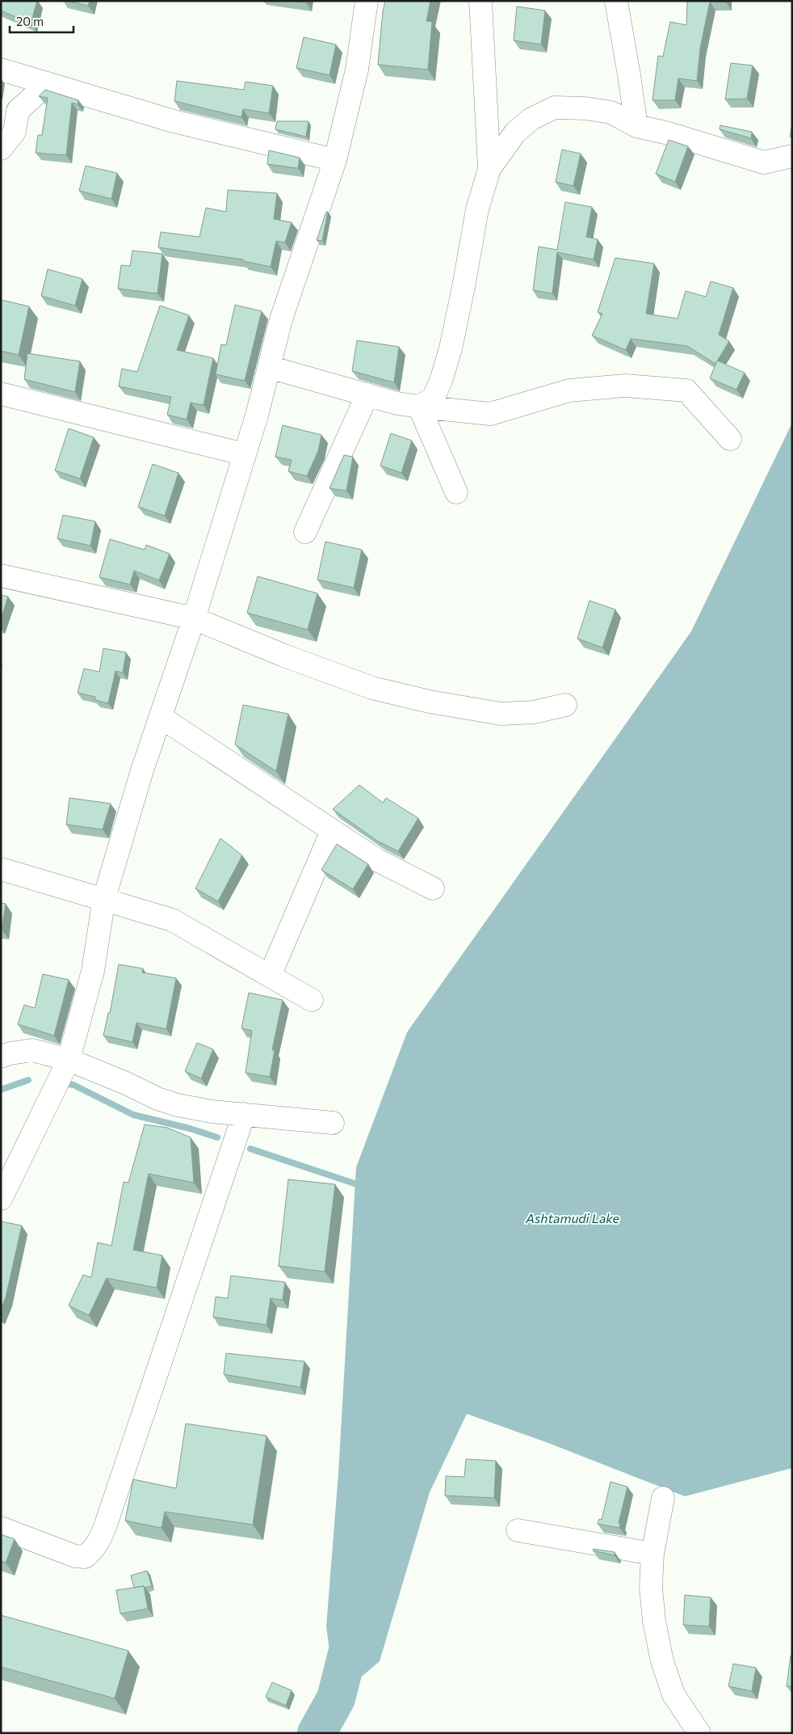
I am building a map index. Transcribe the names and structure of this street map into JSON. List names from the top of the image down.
{
  "water": ["Ashtamudi Lake"],
  "scale_bar": "20 m"
}
